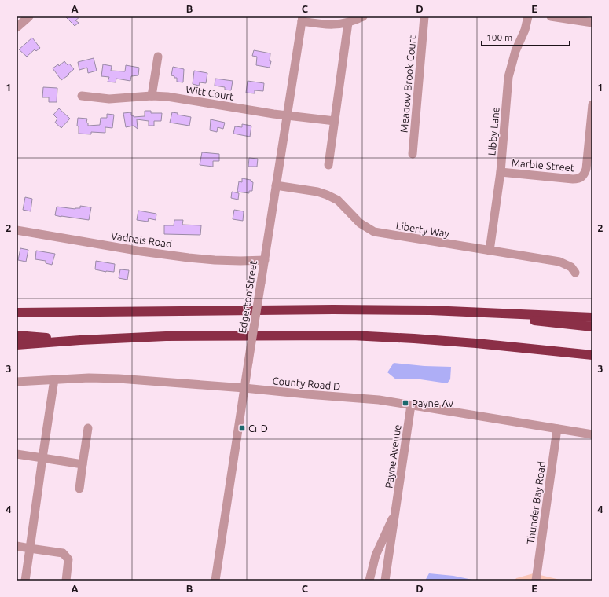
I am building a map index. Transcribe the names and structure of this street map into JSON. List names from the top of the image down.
{
  "streets": {
    "street": [
      "Meadow Brook Court",
      "Witt Court",
      "Libby Lane",
      "Marble Street",
      "Liberty Way",
      "Vadnais Road",
      "Edgerton Street",
      "County Road D",
      "Payne Avenue",
      "Thunder Bay Road"
    ]
  },
  "crossings": [
    ["Witt Court", "Edgerton Street"],
    ["Libby Lane", "Marble Street"],
    ["Libby Lane", "Liberty Way"],
    ["Liberty Way", "Edgerton Street"],
    ["Vadnais Road", "Edgerton Street"],
    ["Edgerton Street", "County Road D"],
    ["County Road D", "Payne Avenue"],
    ["County Road D", "Thunder Bay Road"]
  ],
  "places": {
    "transit": ["Payne Av", "Cr D"]
  },
  "scale_bar": "100 m",
  "grid": {
    "columns": [
      "A",
      "B",
      "C",
      "D",
      "E"
    ],
    "rows": [
      "1",
      "2",
      "3",
      "4"
    ]
  }
}
